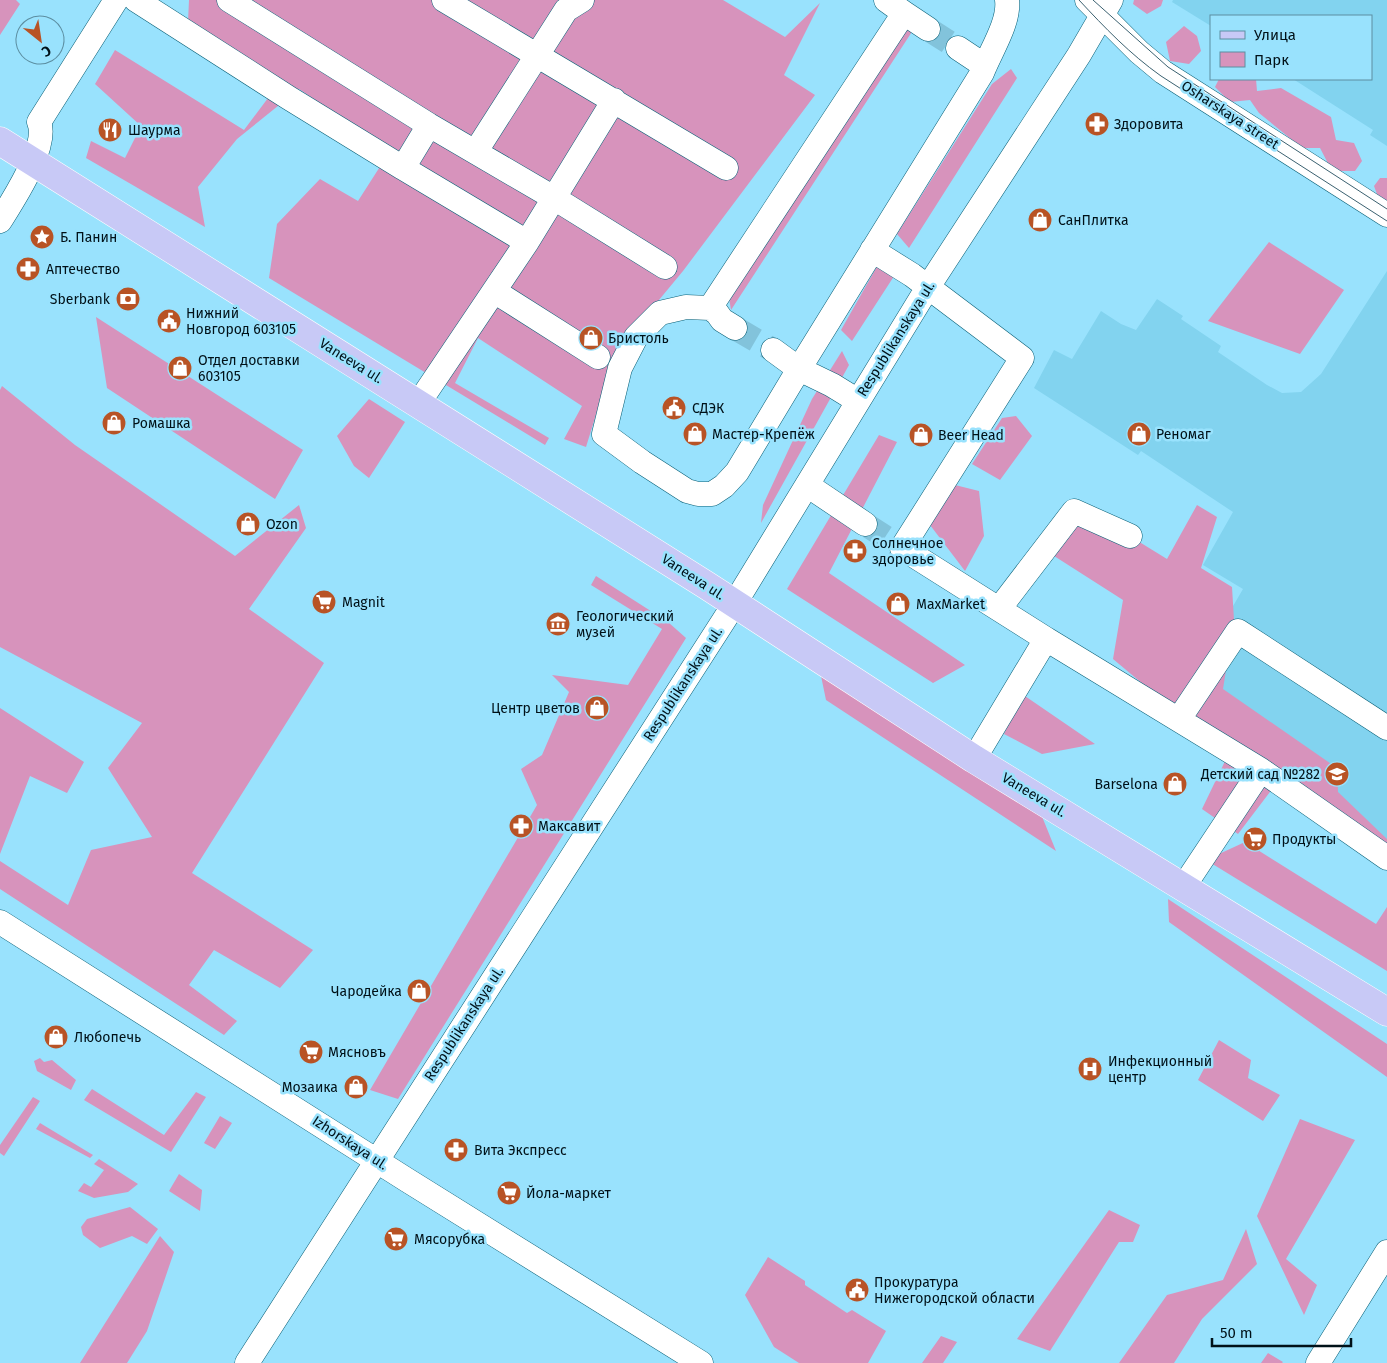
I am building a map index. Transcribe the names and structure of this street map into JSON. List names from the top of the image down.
{
  "streets": {
    "main road": ["Vaneeva ul."],
    "street": ["Osharskaya street", "Respublikanskaya ul.", "Izhorskaya ul."]
  },
  "crossings": [
    ["Osharskaya street", "Respublikanskaya ul."],
    ["Respublikanskaya ul.", "Vaneeva ul."],
    ["Respublikanskaya ul.", "Izhorskaya ul."]
  ],
  "places": {
    "pharmacy": [
      "Здоровита",
      "Аптечество",
      "Солнечное здоровье",
      "Максавит",
      "Вита Экспресс"
    ],
    "restaurant": ["Шаурма"],
    "shop": [
      "СанПлитка",
      "Бристоль",
      "Отдел доставки 603105",
      "Ромашка",
      "Мастер-Крепёж",
      "Реномаг",
      "Beer Head",
      "Ozon",
      "MaxMarket",
      "Центр цветов",
      "Barselona",
      "Чародейка",
      "Любопечь",
      "Мозаика"
    ],
    "place": ["Б. Панин"],
    "bank": ["Sberbank"],
    "public building": ["Нижний Новгород 603105", "СДЭК", "Прокуратура Нижегородской области"],
    "supermarket": [
      "Magnit",
      "Продукты",
      "Мясновъ",
      "Йола-маркет",
      "Мясорубка"
    ],
    "museum": ["Геологический музей"],
    "school or university": ["Детский сад №282"],
    "hospital": ["Инфекционный центр"]
  },
  "legend": ["Улица", "Парк"],
  "scale_bar": "50 m",
  "north": "bottom right"
}
